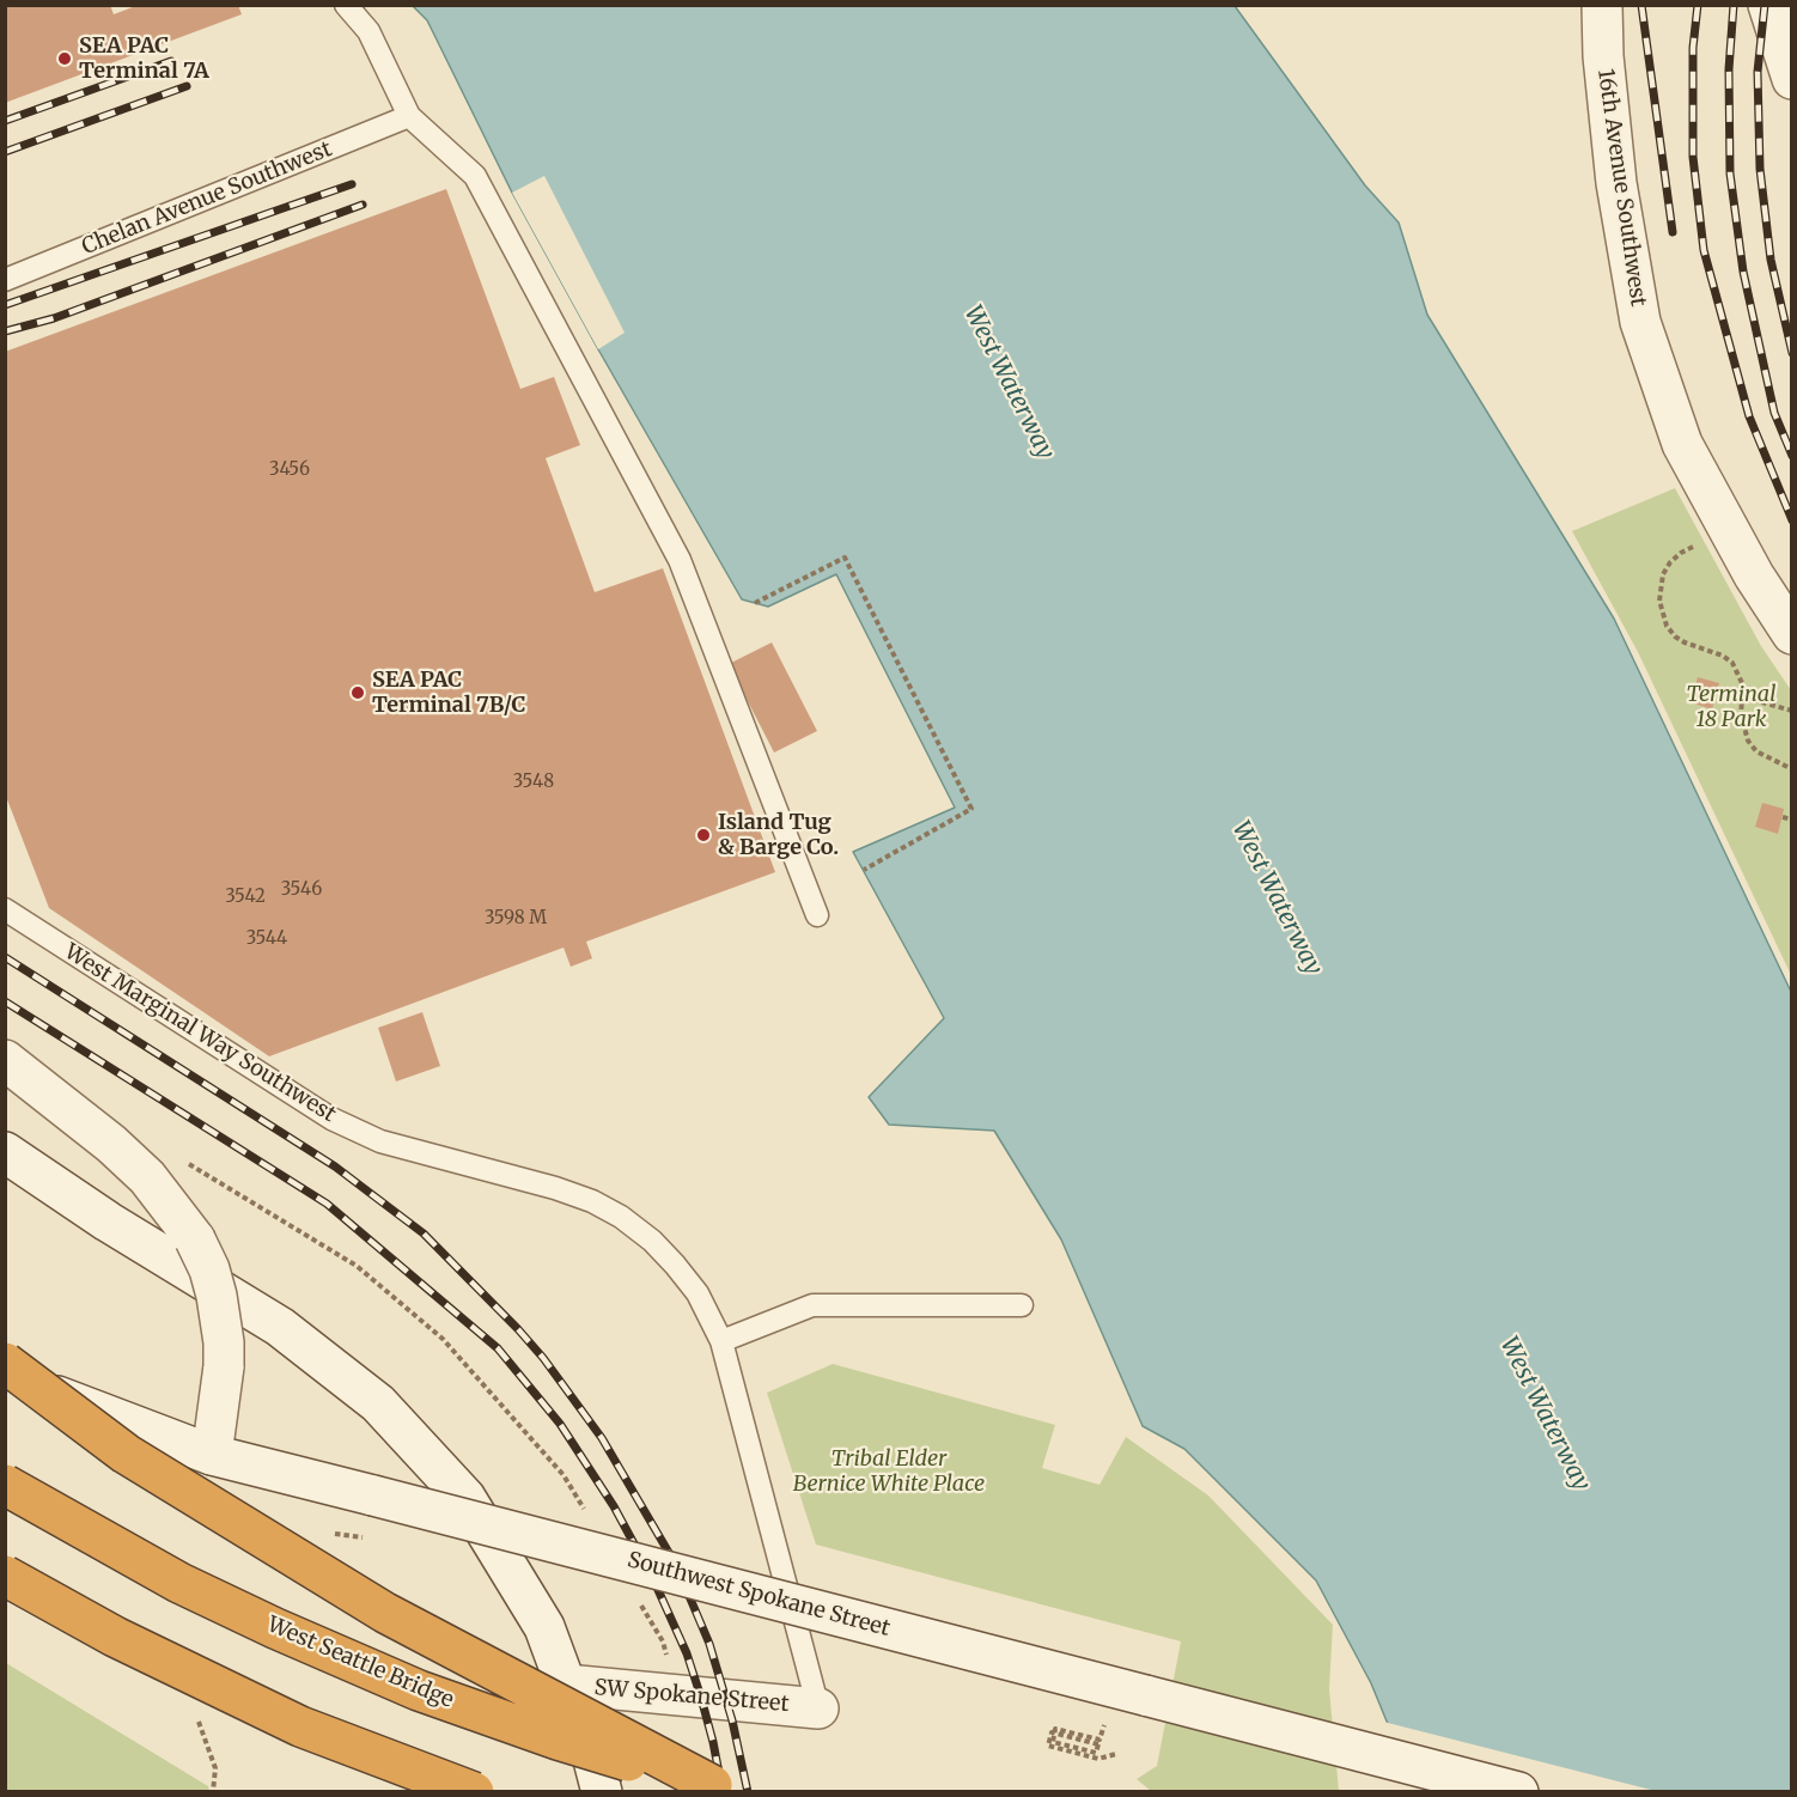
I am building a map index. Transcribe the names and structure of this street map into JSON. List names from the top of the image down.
{
  "streets": {
    "highway": ["West Seattle Bridge"],
    "main road": ["16th Avenue Southwest", "Southwest Spokane Street", "SW Spokane Street"],
    "lane": ["Chelan Avenue Southwest", "West Marginal Way Southwest"]
  },
  "crossings": [
    ["West Marginal Way Southwest", "SW Spokane Street"]
  ],
  "water": ["West Waterway"],
  "parks": ["Terminal 18 Park", "Tribal Elder Bernice White Place"],
  "places": ["SEA PAC Terminal 7A", "SEA PAC Terminal 7B/C", "Island Tug & Barge Co."],
  "house_numbers": [
    "3456",
    "3548",
    "3546",
    "3542",
    "3598 M",
    "3544"
  ]
}
